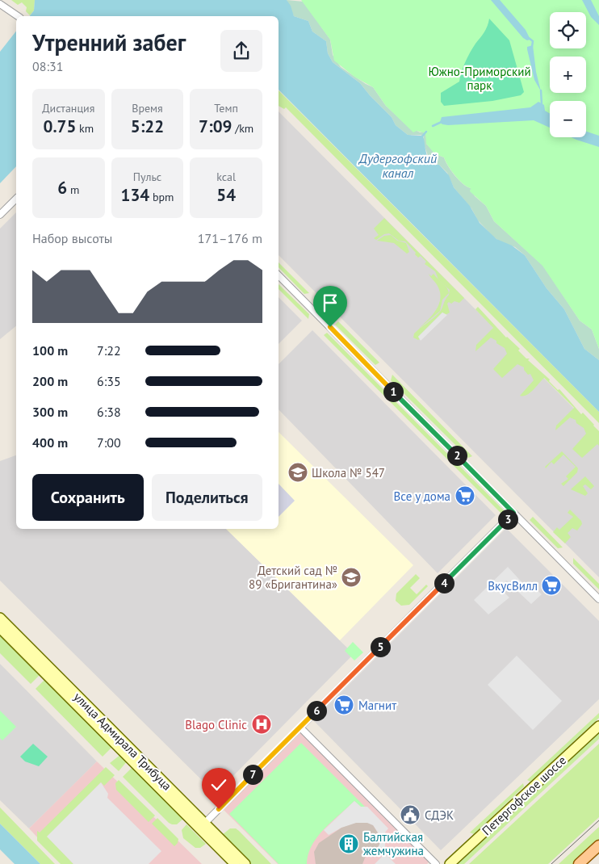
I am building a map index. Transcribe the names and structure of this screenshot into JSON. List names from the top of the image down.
{
  "streets": {
    "street": ["улица Адмирала Трибуца", "Петергофское шоссе"]
  },
  "water": ["Дудергофский канал"],
  "parks": ["Южно-Приморский парк"],
  "places": {
    "school or university": ["Школа № 547", "Детский сад № 89 «Бригантина»"],
    "supermarket": ["Все у дома", "ВкусВилл", "Магнит"],
    "hospital": ["Blago Clinic"],
    "public building": ["СДЭК"],
    "building": ["Балтийская жемчужина"]
  },
  "page": {
    "map_buttons": ["+", "−"],
    "heading": ["Утренний забег", "08:31"],
    "stats": [
      ["Дистанция", "0.75 km"],
      ["Время", "5:22"],
      ["Темп", "7:09 /km"],
      ["6 m"],
      ["Пульс", "134 bpm"],
      ["kcal", "54"]
    ],
    "chart": ["Набор высоты", "171–176 m"],
    "list": [
      {
        "name": "100 m",
        "note": "7:22"
      },
      {
        "name": "200 m",
        "note": "6:35"
      },
      {
        "name": "300 m",
        "note": "6:38"
      },
      {
        "name": "400 m",
        "note": "7:00"
      }
    ],
    "pins": [
      "1",
      "2",
      "3",
      "4",
      "5",
      "6",
      "7"
    ],
    "buttons": ["Сохранить", "Поделиться"]
  }
}
